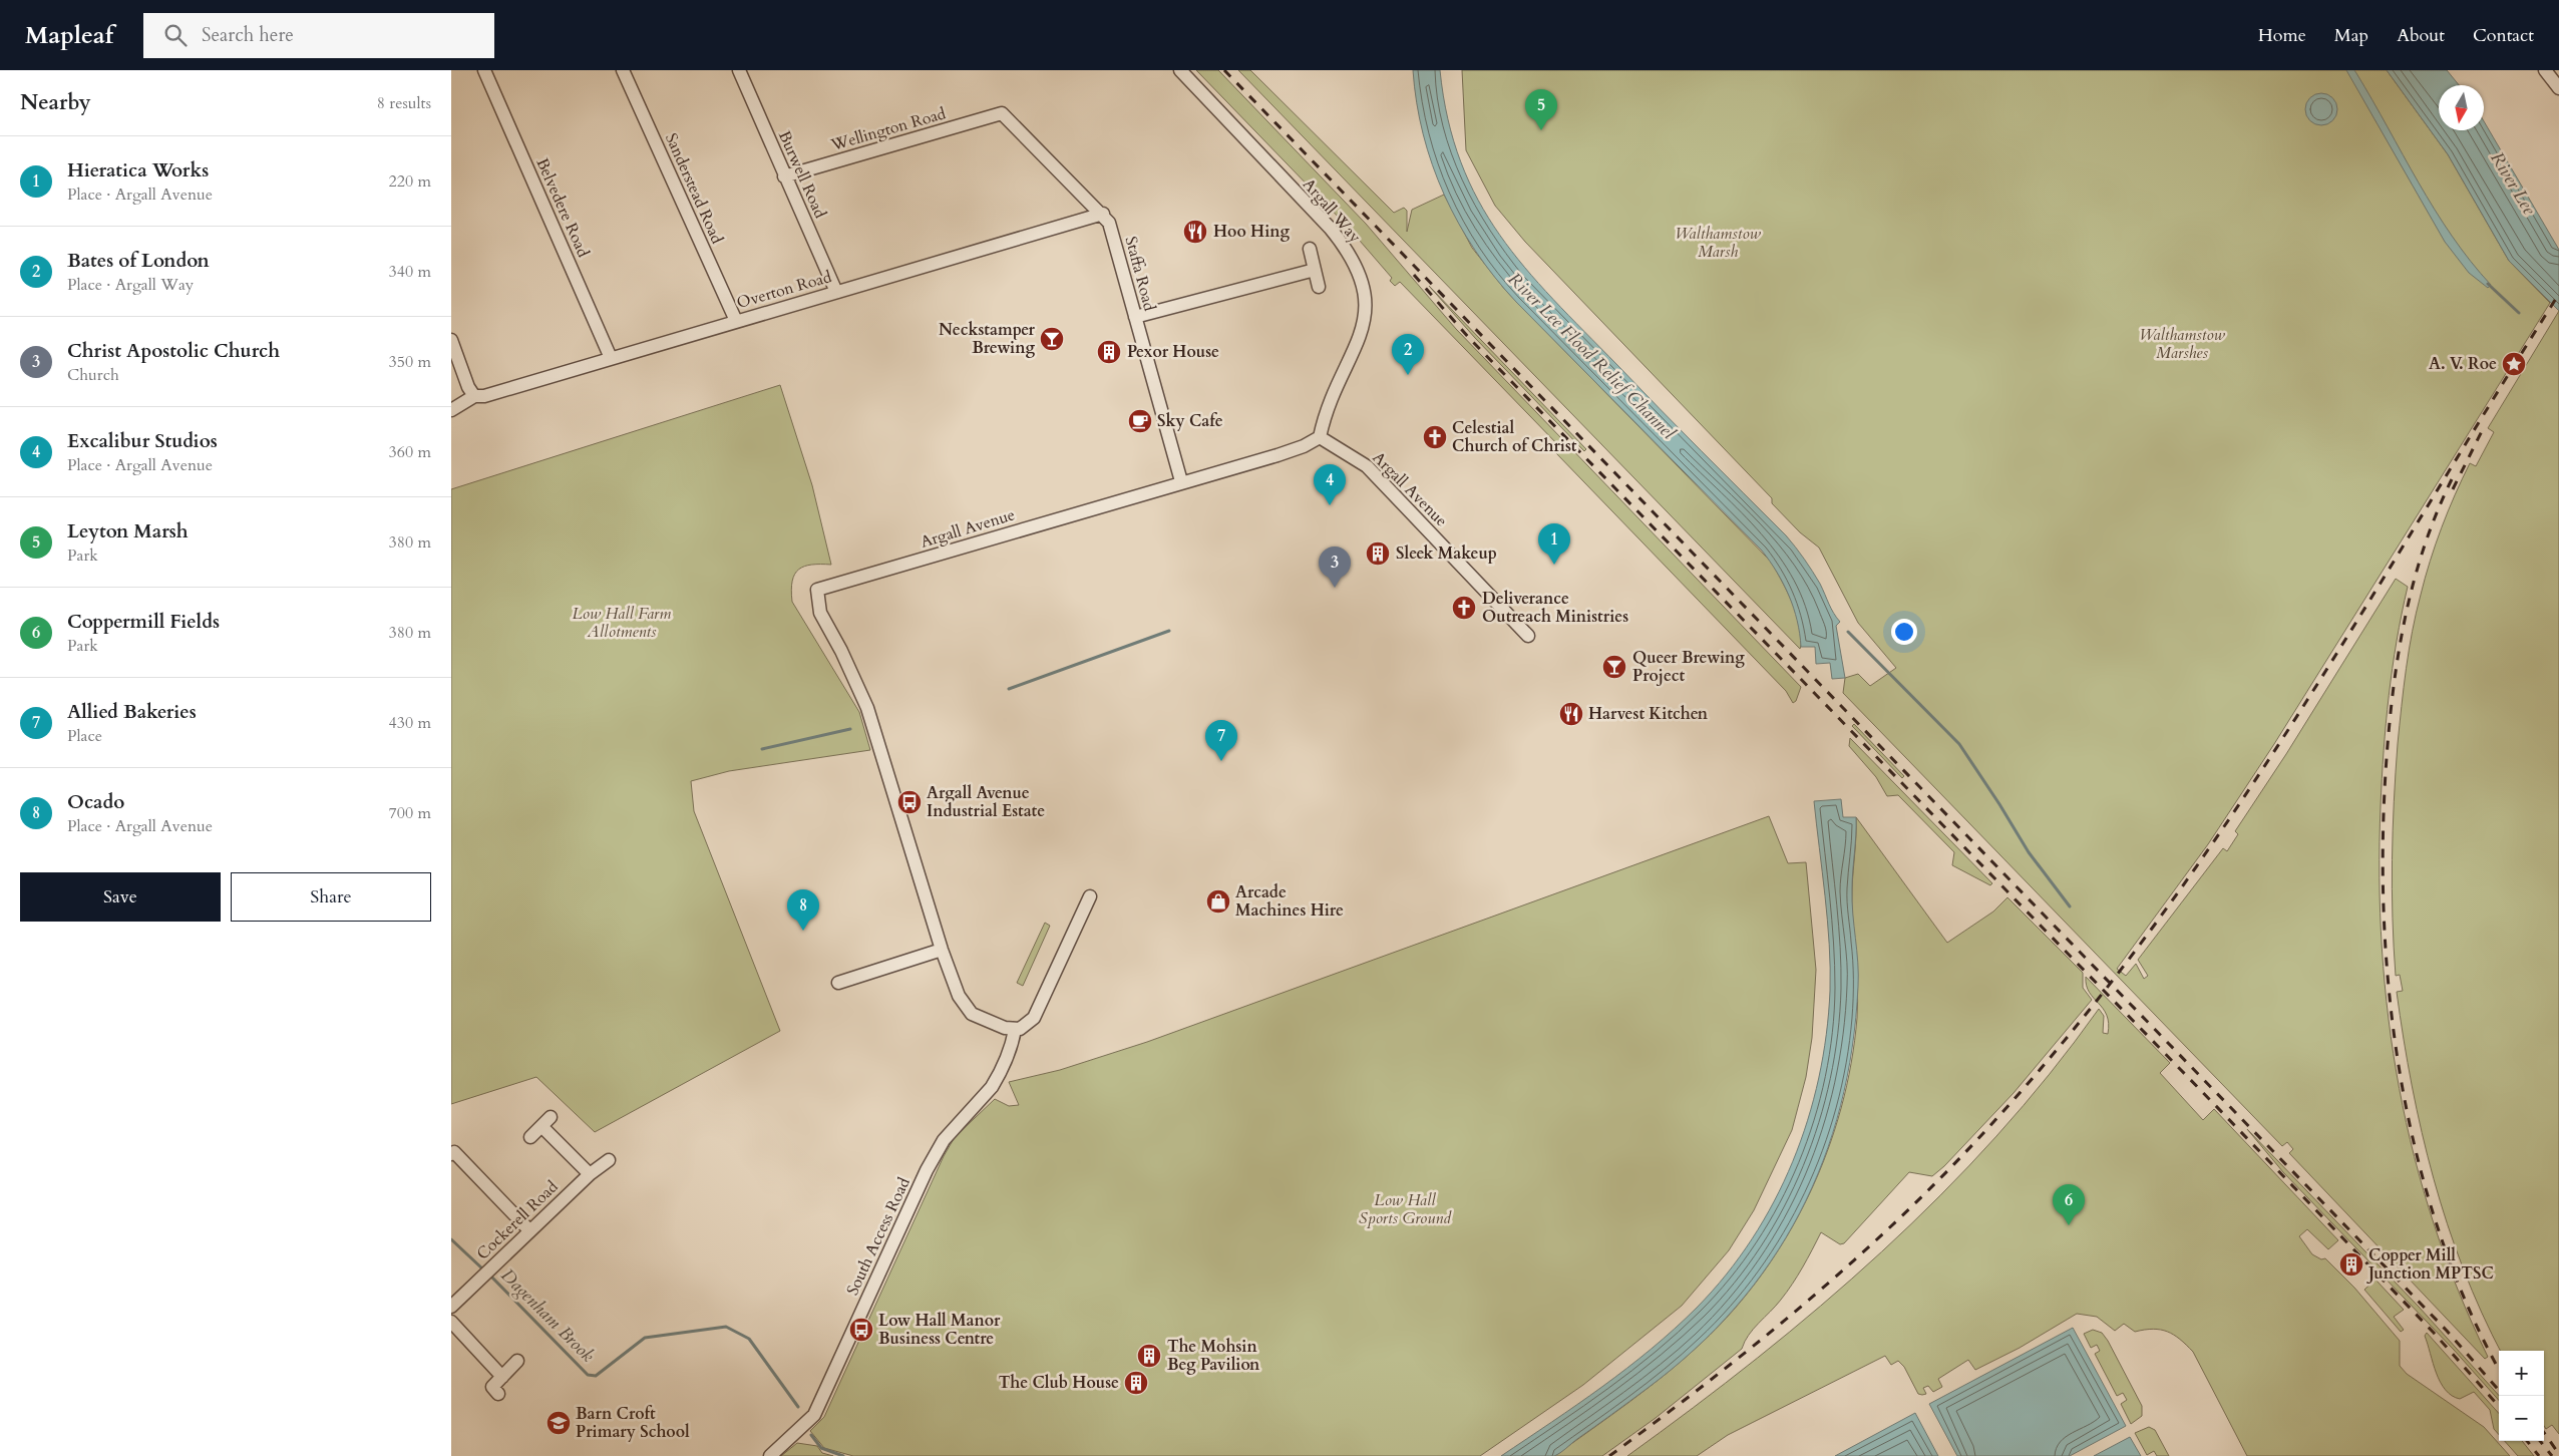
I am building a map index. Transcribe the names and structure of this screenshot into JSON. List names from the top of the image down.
{
  "streets": {
    "street": [
      "Wellington Road",
      "Burwell Road",
      "Sanderstead Road",
      "Belvedere Road",
      "Argall Way",
      "Staffa Road",
      "Overton Road",
      "Argall Avenue",
      "Cockerell Road",
      "South Access Road"
    ]
  },
  "crossings": [
    ["Wellington Road", "Burwell Road"],
    ["Wellington Road", "Staffa Road"],
    ["Burwell Road", "Overton Road"],
    ["Sanderstead Road", "Overton Road"],
    ["Belvedere Road", "Overton Road"],
    ["Argall Way", "Argall Avenue"],
    ["Staffa Road", "Overton Road"],
    ["Staffa Road", "Argall Avenue"]
  ],
  "water": ["River Lee", "River Lee Flood Relief Channel", "Dagenham Brook"],
  "parks": [
    "Walthamstow Marsh",
    "Walthamstow Marshes",
    "Low Hall Farm Allotments",
    "Low Hall Sports Ground"
  ],
  "places": {
    "restaurant": ["Hoo Hing", "Harvest Kitchen"],
    "bar": ["Neckstamper Brewing", "Queer Brewing Project"],
    "building": [
      "Pexor House",
      "Sleek Makeup",
      "Copper Mill Junction MPTSC",
      "The Mohsin Beg Pavilion",
      "The Club House"
    ],
    "place": ["A. V. Roe"],
    "cafe": ["Sky Cafe"],
    "church": ["Celestial Church of Christ", "Deliverance Outreach Ministries"],
    "bus stop": ["Argall Avenue Industrial Estate", "Low Hall Manor Business Centre"],
    "shop": ["Arcade Machines Hire"],
    "school or university": ["Barn Croft Primary School"]
  },
  "north": "bottom",
  "page": {
    "header": "Mapleaf",
    "search": "Search here",
    "nav": [
      "Home",
      "Map",
      "About",
      "Contact"
    ],
    "heading": ["Nearby", "8 results"],
    "pins": [
      "5",
      "2",
      "4",
      "1",
      "3",
      "7",
      "8",
      "6"
    ],
    "list": [
      {
        "mark": "1",
        "name": "Hieratica Works",
        "note": "Place · Argall Avenue",
        "value": "220 m"
      },
      {
        "mark": "2",
        "name": "Bates of London",
        "note": "Place · Argall Way",
        "value": "340 m"
      },
      {
        "mark": "3",
        "name": "Christ Apostolic Church",
        "note": "Church",
        "value": "350 m"
      },
      {
        "mark": "4",
        "name": "Excalibur Studios",
        "note": "Place · Argall Avenue",
        "value": "360 m"
      },
      {
        "mark": "5",
        "name": "Leyton Marsh",
        "note": "Park",
        "value": "380 m"
      },
      {
        "mark": "6",
        "name": "Coppermill Fields",
        "note": "Park",
        "value": "380 m"
      },
      {
        "mark": "7",
        "name": "Allied Bakeries",
        "note": "Place",
        "value": "430 m"
      },
      {
        "mark": "8",
        "name": "Ocado",
        "note": "Place · Argall Avenue",
        "value": "700 m"
      }
    ],
    "buttons": ["Save", "Share"],
    "map_buttons": ["+", "−"]
  }
}
